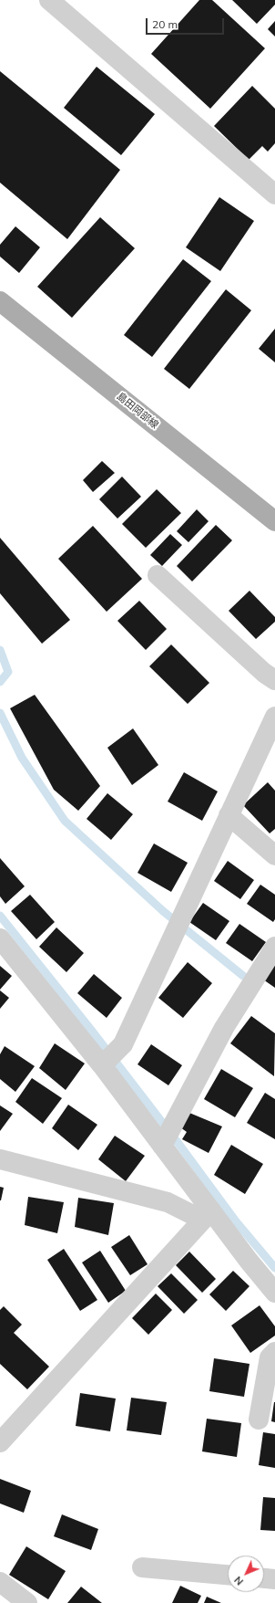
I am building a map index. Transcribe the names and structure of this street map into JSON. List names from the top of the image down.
{
  "streets": {
    "main road": ["島田岡部線"]
  },
  "scale_bar": "20 m",
  "north": "bottom left"
}
